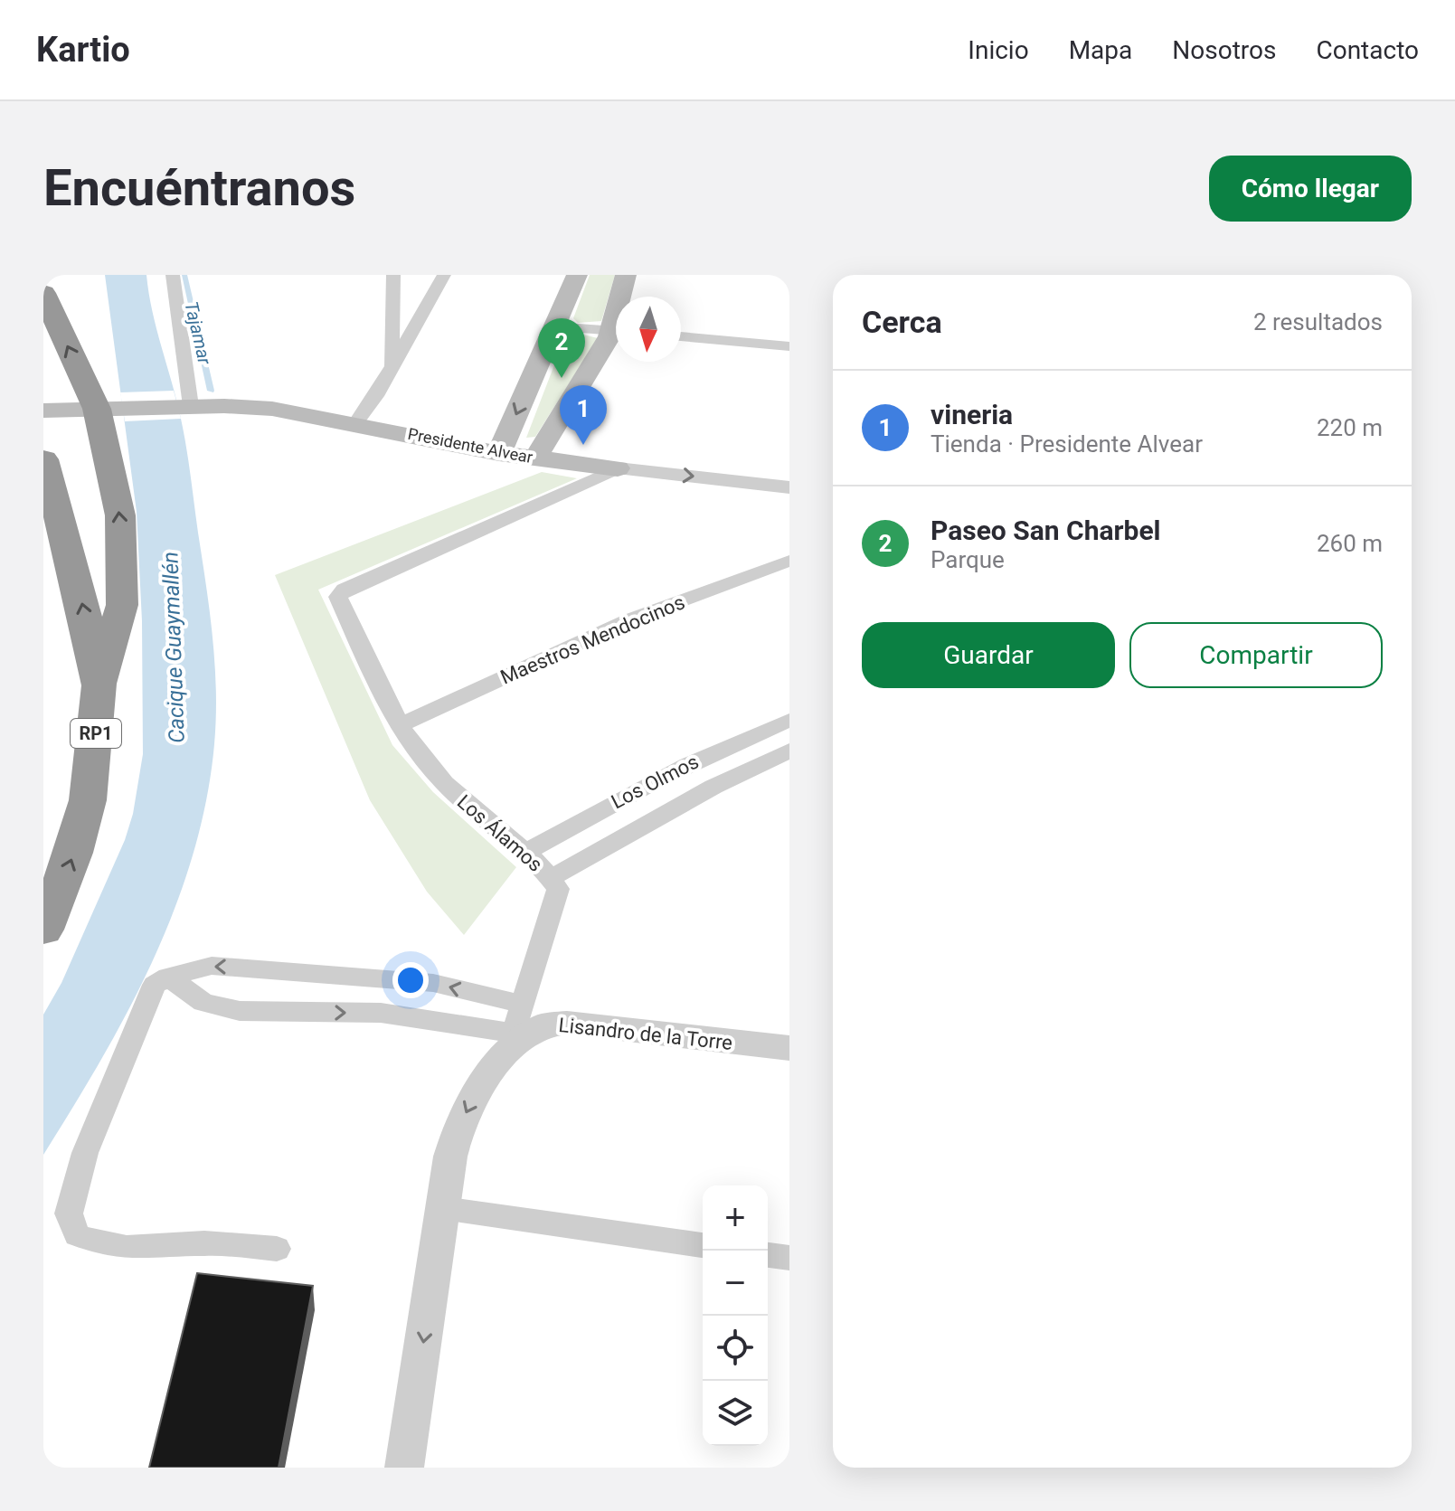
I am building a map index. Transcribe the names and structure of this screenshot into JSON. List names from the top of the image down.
{
  "streets": {
    "highway": ["RP1"],
    "main road": ["Presidente Alvear"],
    "street": [
      "Maestros Mendocinos",
      "Los Olmos",
      "Los Álamos",
      "Lisandro de la Torre"
    ]
  },
  "crossings": [
    ["Presidente Alvear", "Los Álamos"],
    ["Maestros Mendocinos", "Los Álamos"],
    ["Los Olmos", "Los Álamos"],
    ["Los Álamos", "Lisandro de la Torre"]
  ],
  "water": ["Tajamar", "Cacique Guaymallén"],
  "north": "bottom",
  "page": {
    "header": "Kartio",
    "nav": [
      "Inicio",
      "Mapa",
      "Nosotros",
      "Contacto"
    ],
    "buttons": [
      "Cómo llegar",
      ["Guardar", "Compartir"]
    ],
    "title": "Encuéntranos",
    "heading": ["Cerca", "2 resultados"],
    "pins": ["2", "1"],
    "list": [
      {
        "mark": "1",
        "name": "vineria",
        "note": "Tienda · Presidente Alvear",
        "value": "220 m"
      },
      {
        "mark": "2",
        "name": "Paseo San Charbel",
        "note": "Parque",
        "value": "260 m"
      }
    ],
    "map_buttons": ["+", "−"]
  }
}
